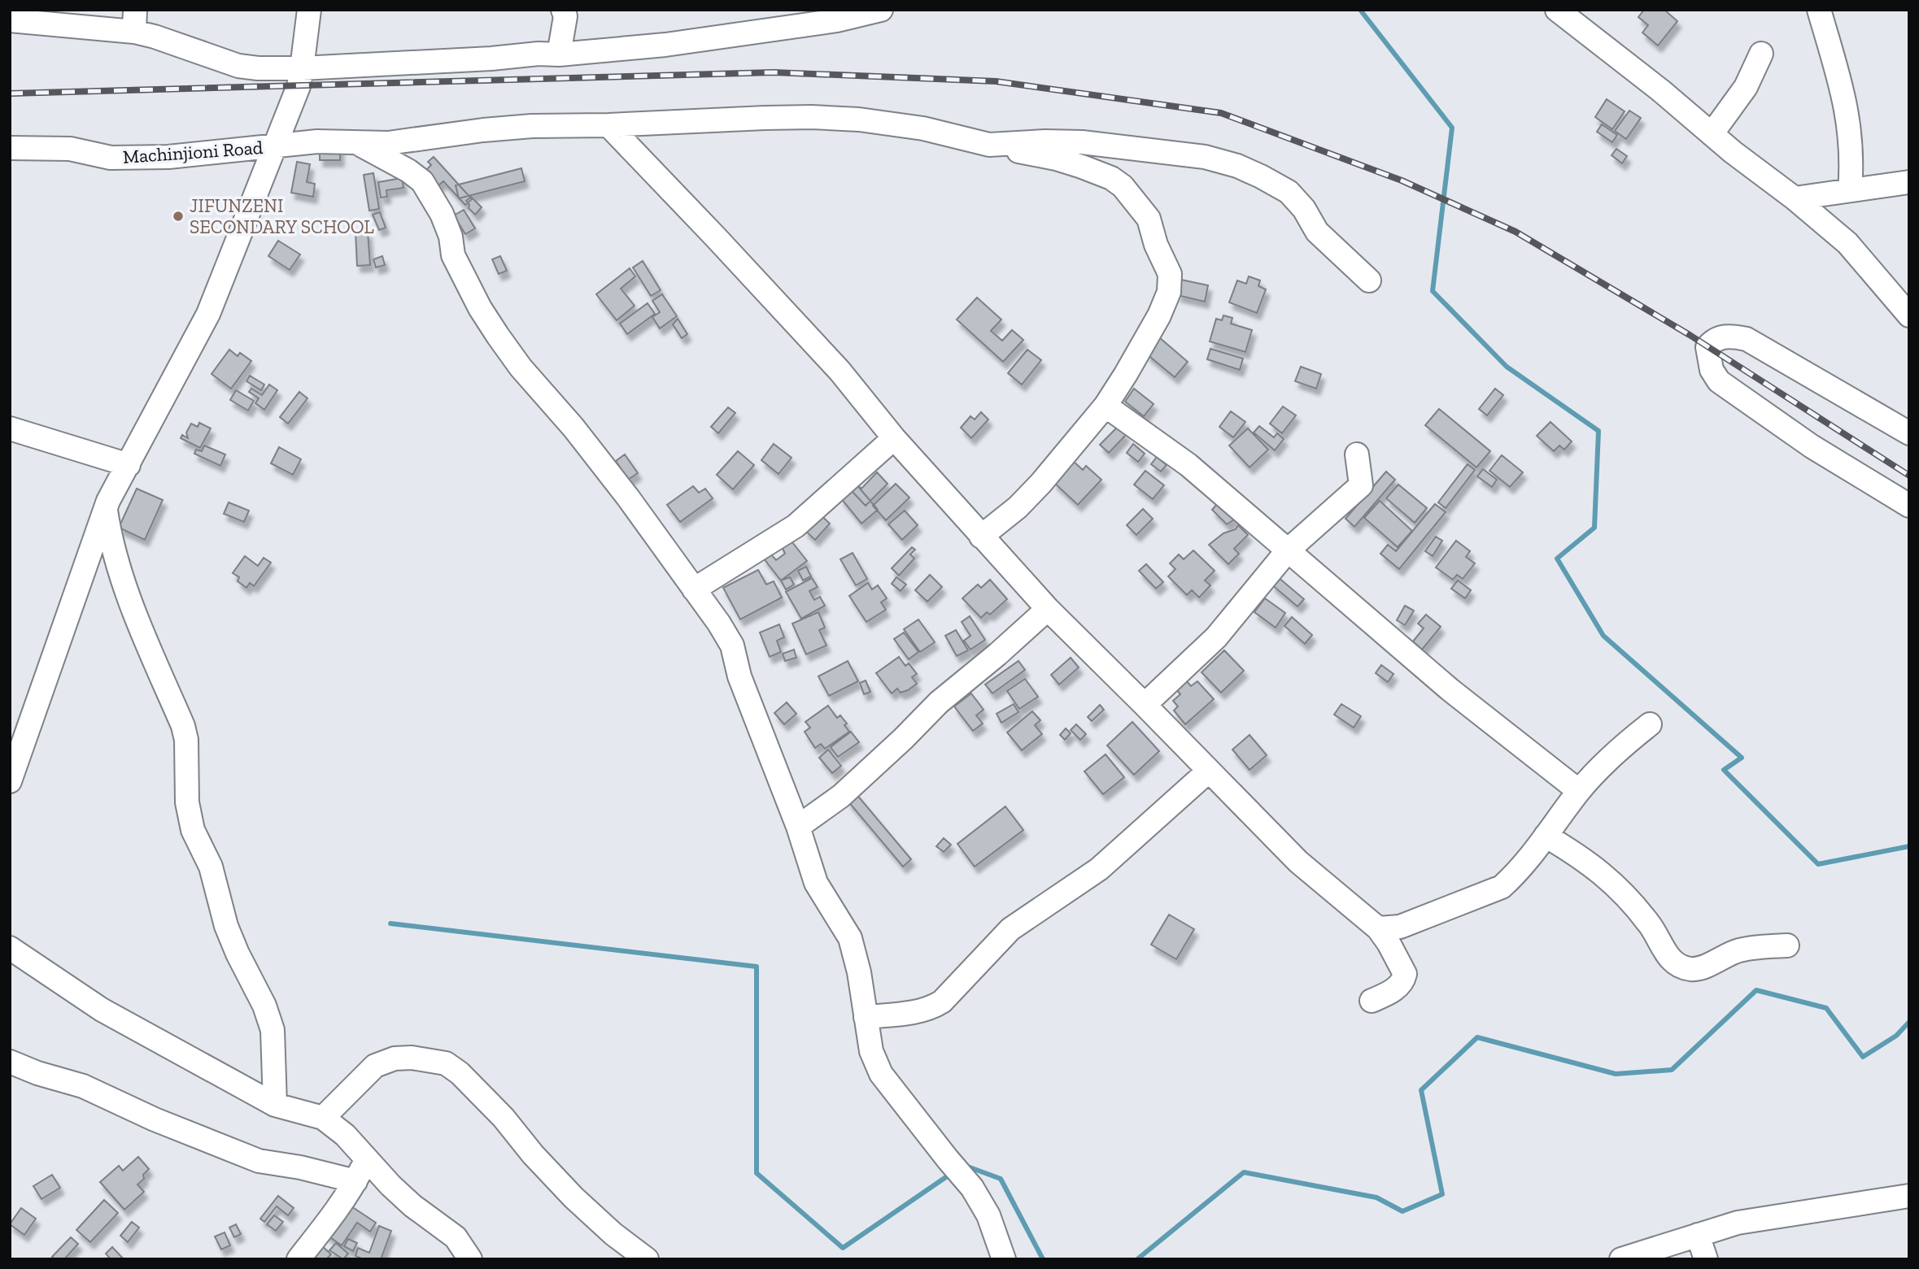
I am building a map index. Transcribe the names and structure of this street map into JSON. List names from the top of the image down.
{
  "streets": {
    "street": ["Machinjioni Road"]
  },
  "places": ["JIFUNZENI SECONDARY SCHOOL"]
}
